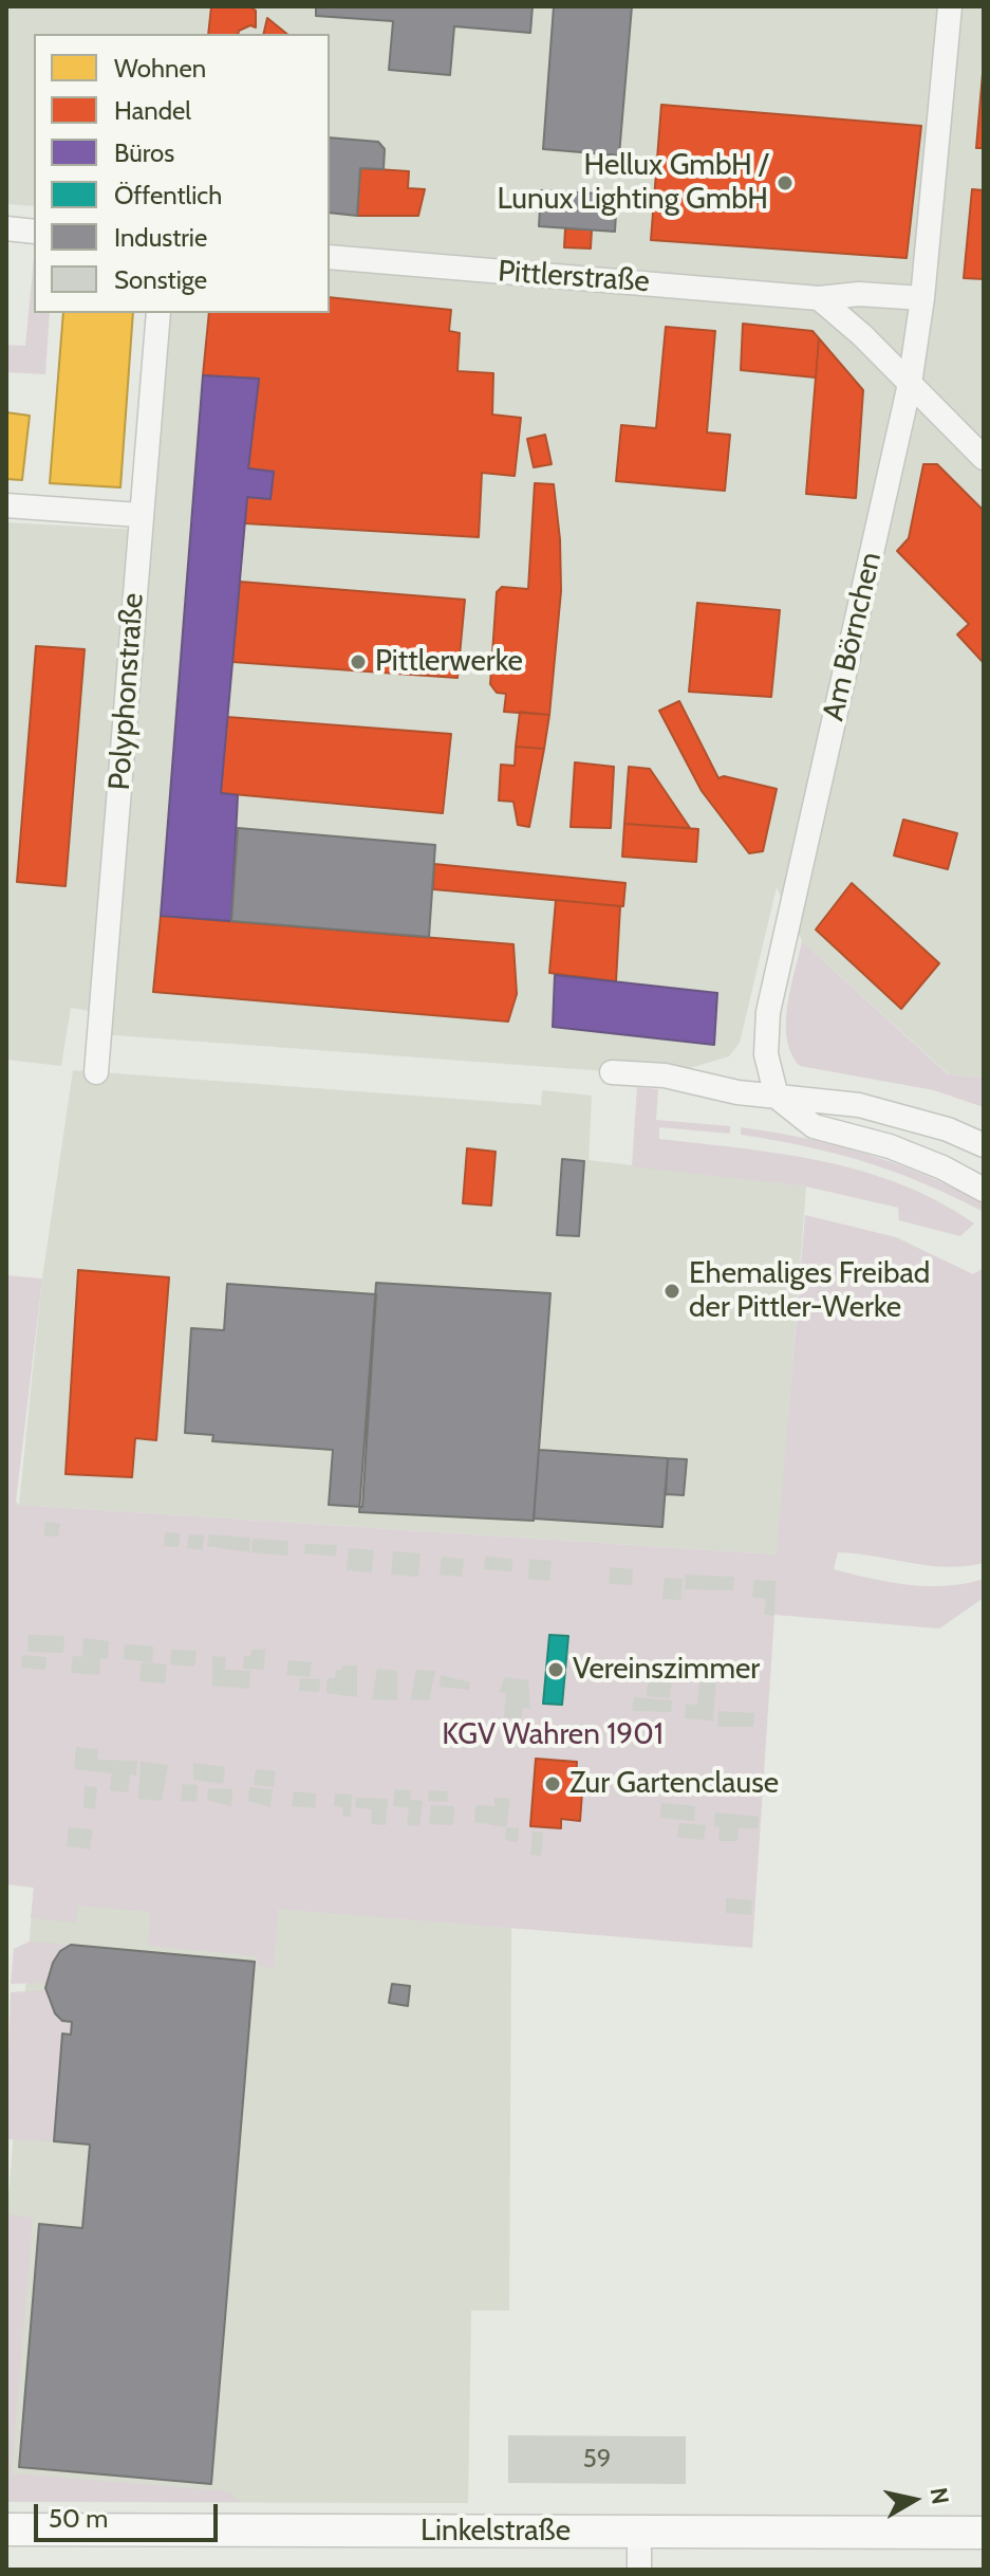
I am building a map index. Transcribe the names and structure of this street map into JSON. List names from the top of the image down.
{
  "streets": {
    "main road": ["Linkelstraße"],
    "street": ["Pittlerstraße", "Am Börnchen", "Polyphonstraße"]
  },
  "crossings": [
    ["Pittlerstraße", "Am Börnchen"]
  ],
  "parks": ["KGV Wahren 1901"],
  "places": [
    "Hellux GmbH / Lunux Lighting GmbH",
    "Pittlerwerke",
    "Ehemaliges Freibad der Pittler-Werke",
    "Vereinszimmer",
    "Zur Gartenclause"
  ],
  "house_numbers": ["59"],
  "legend": [
    "Wohnen",
    "Handel",
    "Büros",
    "Öffentlich",
    "Industrie",
    "Sonstige"
  ],
  "scale_bar": "50 m",
  "north": "right"
}
